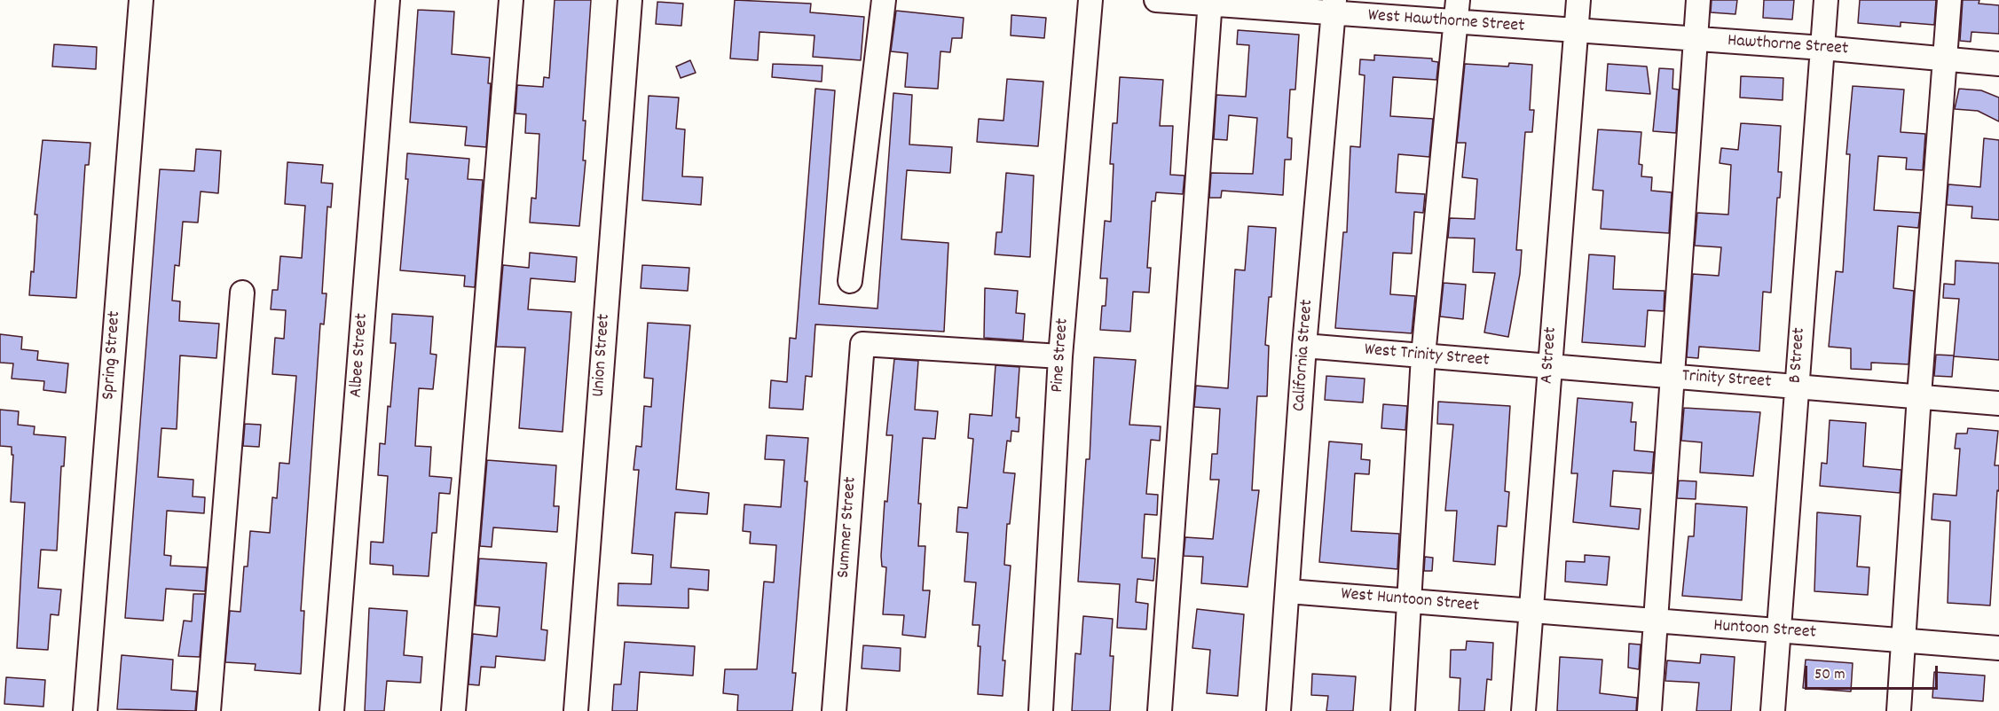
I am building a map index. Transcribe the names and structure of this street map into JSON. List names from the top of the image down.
{
  "streets": {
    "street": [
      "West Hawthorne Street",
      "Hawthorne Street",
      "Spring Street",
      "Albee Street",
      "Union Street",
      "Pine Street",
      "California Street",
      "A Street",
      "B Street",
      "West Trinity Street",
      "Trinity Street",
      "Summer Street",
      "West Huntoon Street",
      "Huntoon Street"
    ]
  },
  "crossings": [
    ["West Hawthorne Street", "Hawthorne Street"],
    ["West Hawthorne Street", "California Street"],
    ["West Hawthorne Street", "A Street"],
    ["Hawthorne Street", "A Street"],
    ["Hawthorne Street", "B Street"],
    ["Pine Street", "Summer Street"],
    ["California Street", "West Trinity Street"],
    ["California Street", "West Huntoon Street"],
    ["A Street", "West Trinity Street"],
    ["A Street", "Trinity Street"],
    ["A Street", "West Huntoon Street"],
    ["A Street", "Huntoon Street"],
    ["B Street", "Trinity Street"],
    ["B Street", "Huntoon Street"],
    ["West Trinity Street", "Trinity Street"],
    ["West Huntoon Street", "Huntoon Street"]
  ],
  "scale_bar": "50 m"
}
